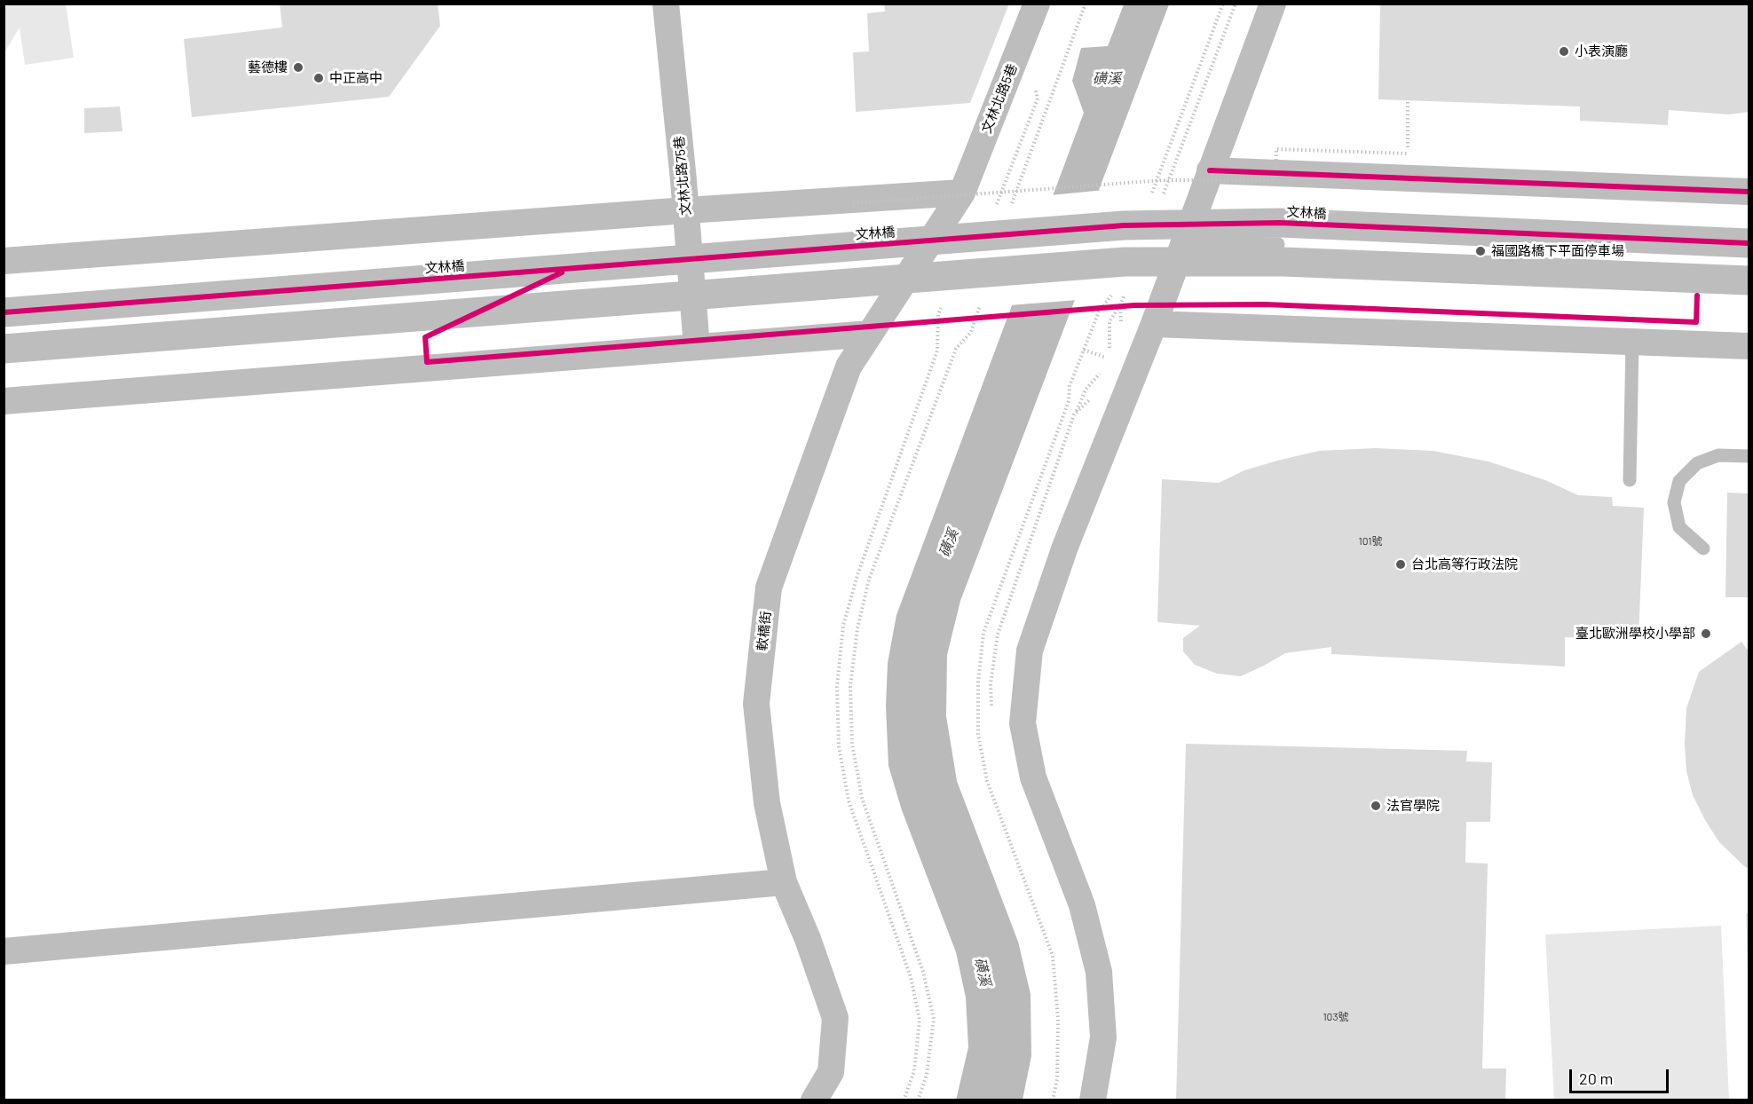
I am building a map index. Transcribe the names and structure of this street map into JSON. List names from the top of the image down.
{
  "streets": {
    "street": [
      "文林北路5巷",
      "文林北路75巷",
      "文林橋",
      "軟橋街"
    ]
  },
  "crossings": [
    ["文林北路5巷", "軟橋街"]
  ],
  "water": ["磺溪"],
  "places": [
    "小表演廳",
    "藝德樓",
    "中正高中",
    "福國路橋下平面停車場",
    "台北高等行政法院",
    "臺北歐洲學校小學部",
    "法官學院"
  ],
  "house_numbers": ["101號", "103號"],
  "scale_bar": "20 m"
}
